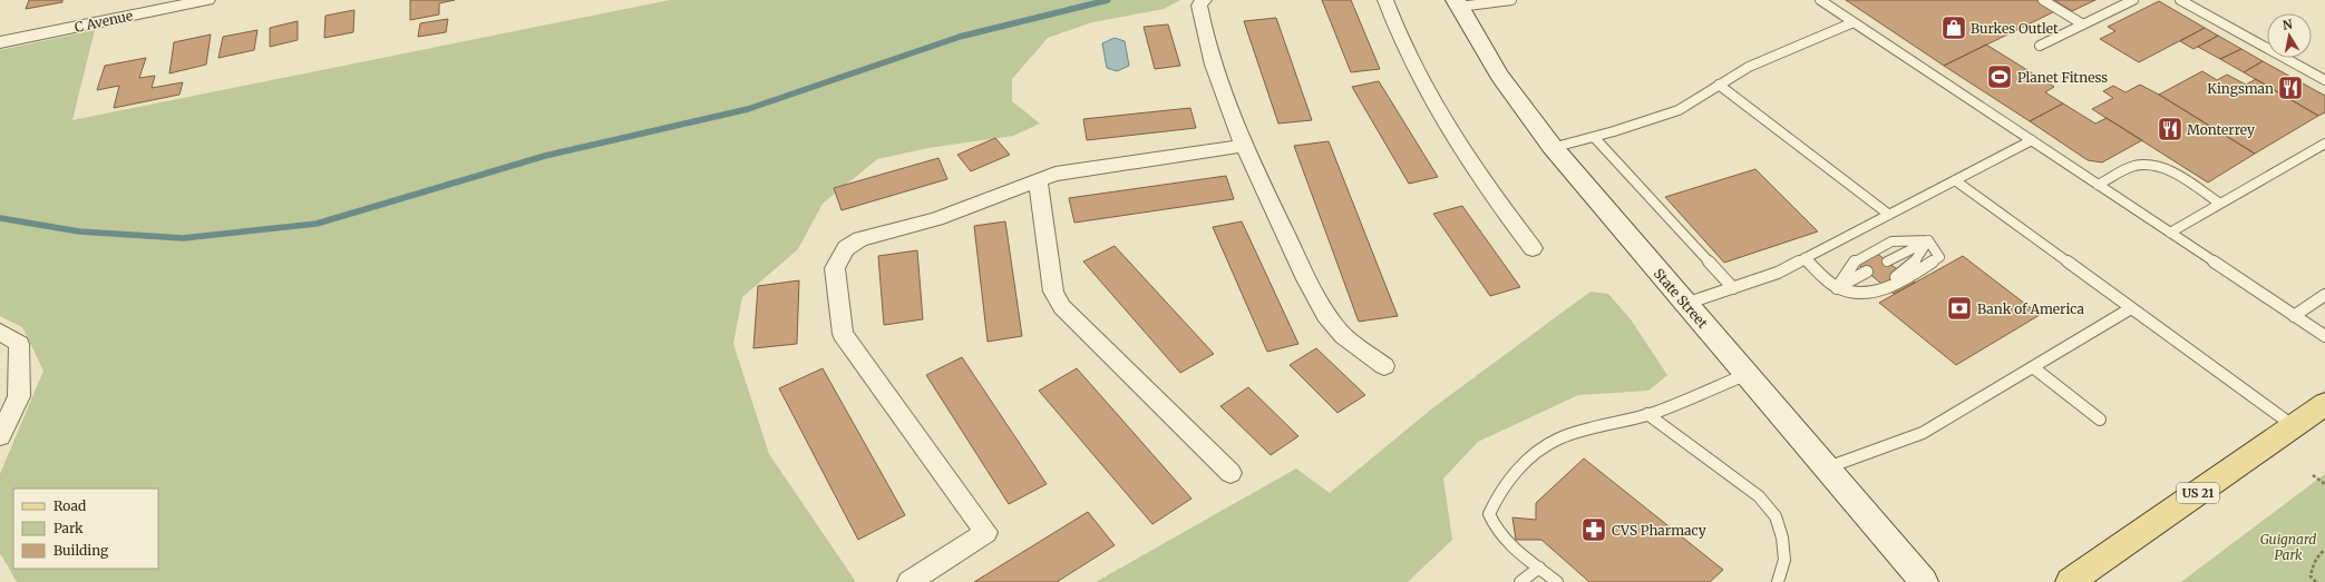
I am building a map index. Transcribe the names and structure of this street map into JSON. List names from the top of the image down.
{
  "streets": {
    "main road": ["State Street", "US 21"],
    "street": ["C Avenue"]
  },
  "parks": ["Guignard Park"],
  "places": {
    "shop": ["Burkes Outlet"],
    "sports": ["Planet Fitness"],
    "restaurant": ["Kingsman", "Monterrey"],
    "bank": ["Bank of America"],
    "pharmacy": ["CVS Pharmacy"]
  },
  "legend": ["Road", "Park", "Building"],
  "north": "top"
}
